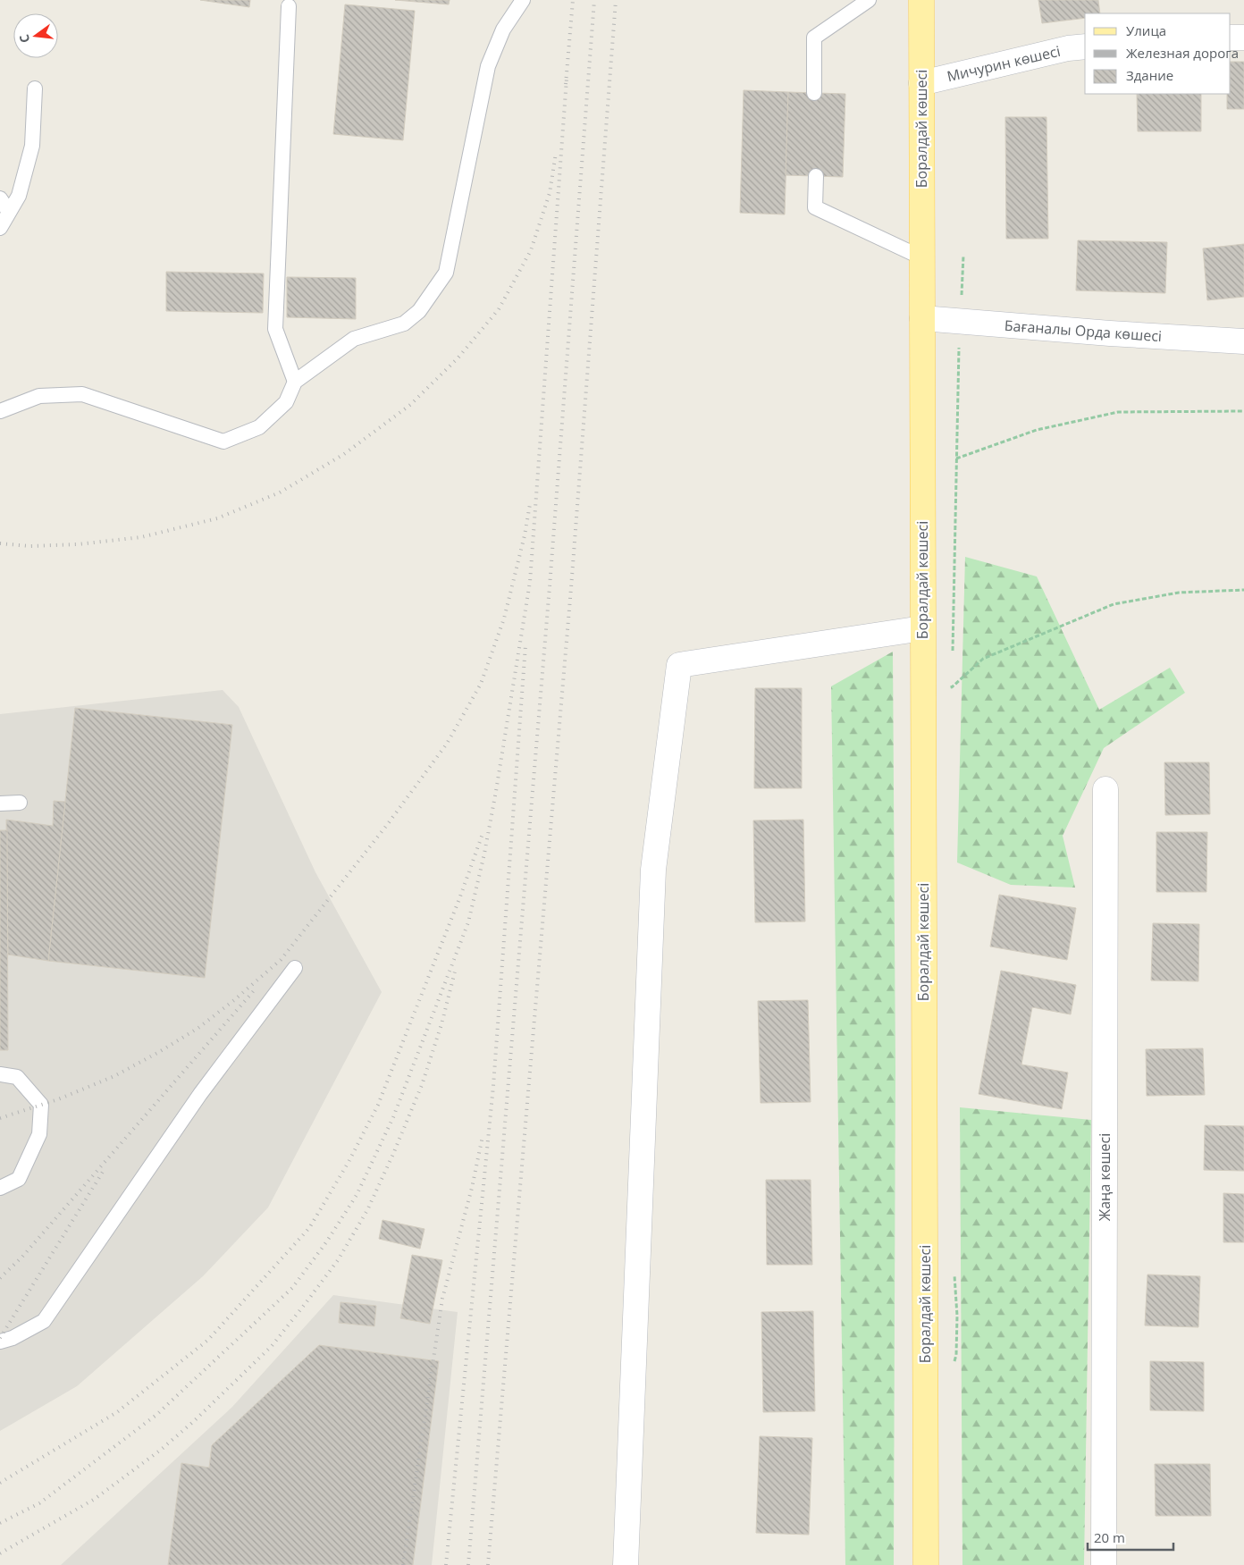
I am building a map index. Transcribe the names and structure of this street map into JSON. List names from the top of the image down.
{
  "streets": {
    "main road": ["Боралдай көшесі"],
    "street": ["Мичурин көшесі", "Бағаналы Орда көшесі", "Жаңа көшесі"]
  },
  "crossings": [
    ["Мичурин көшесі", "Боралдай көшесі"],
    ["Боралдай көшесі", "Бағаналы Орда көшесі"]
  ],
  "legend": ["Улица", "Железная дорога", "Здание"],
  "scale_bar": "20 m",
  "north": "left"
}
